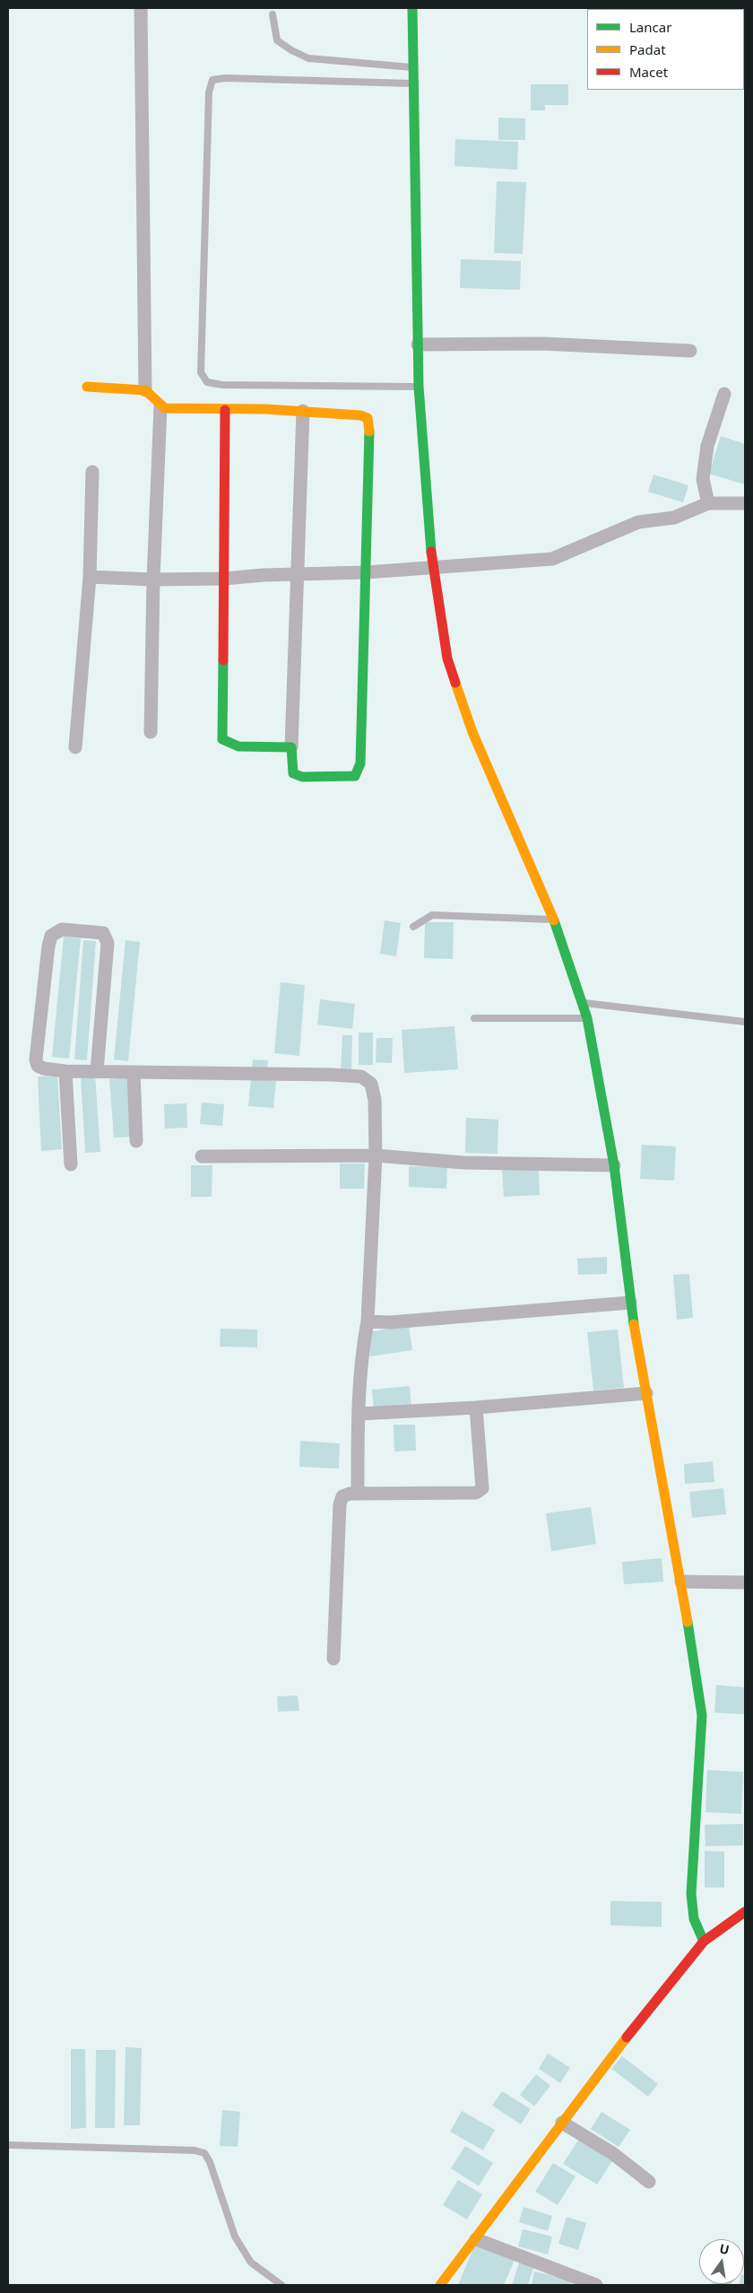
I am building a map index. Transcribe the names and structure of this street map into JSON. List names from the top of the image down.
{
  "legend": ["Lancar", "Padat", "Macet"],
  "north": "top"
}
